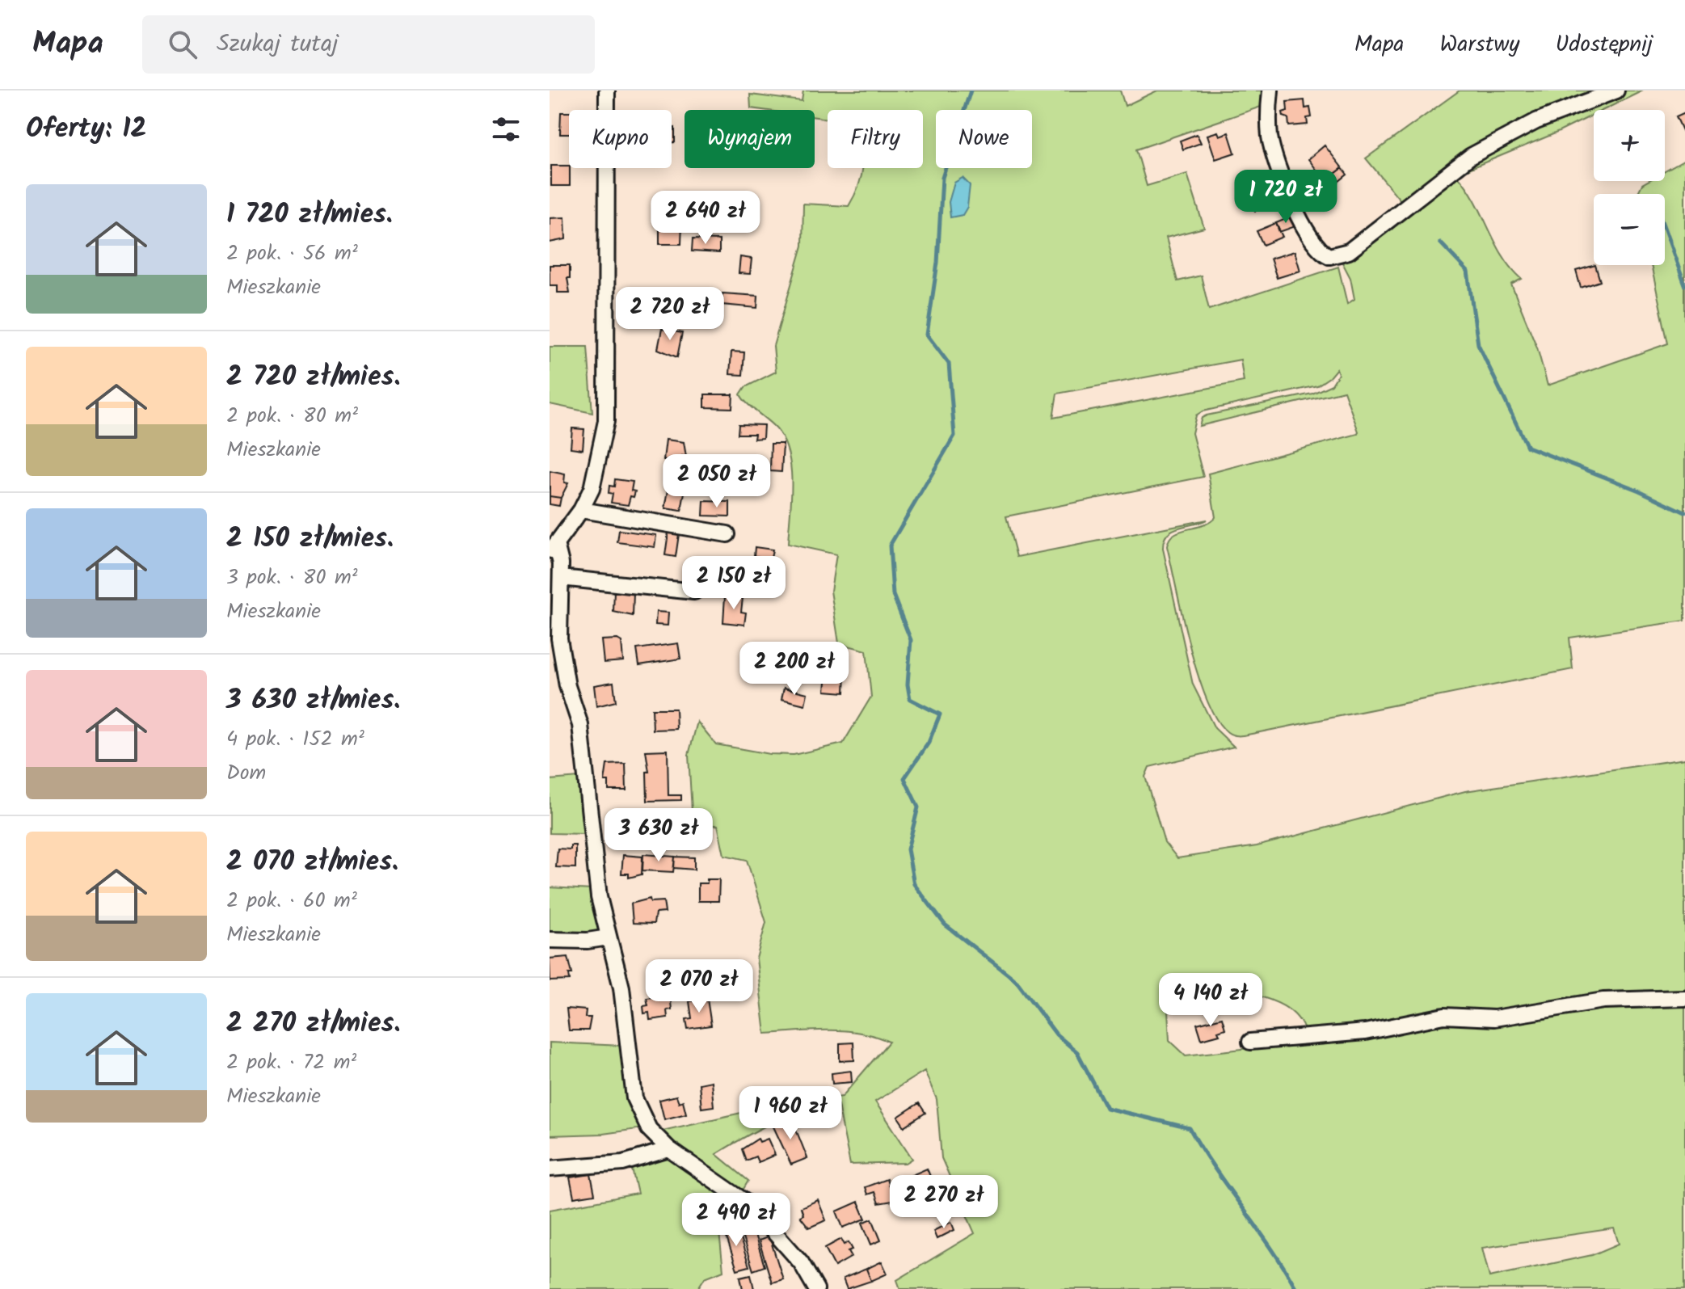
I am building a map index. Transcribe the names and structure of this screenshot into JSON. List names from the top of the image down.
{
  "page": {
    "header": "Mapa",
    "search": "Szukaj tutaj",
    "nav": ["Mapa", "Warstwy", "Udostępnij"],
    "heading": "Oferty: 12",
    "map_buttons": ["+", "−"],
    "chip": [
      "Kupno",
      "Wynajem",
      "Filtry",
      "Nowe"
    ],
    "list": [
      {
        "name": "1 720 zł/mies.",
        "note": "2 pok. · 56 m² · Mieszkanie"
      },
      {
        "name": "2 720 zł/mies.",
        "note": "2 pok. · 80 m² · Mieszkanie"
      },
      {
        "name": "2 150 zł/mies.",
        "note": "3 pok. · 80 m² · Mieszkanie"
      },
      {
        "name": "3 630 zł/mies.",
        "note": "4 pok. · 152 m² · Dom"
      },
      {
        "name": "2 070 zł/mies.",
        "note": "2 pok. · 60 m² · Mieszkanie"
      },
      {
        "name": "2 270 zł/mies.",
        "note": "2 pok. · 72 m² · Mieszkanie"
      }
    ],
    "price": [
      "1 720 zł",
      "2 640 zł",
      "2 720 zł",
      "2 050 zł",
      "2 150 zł",
      "2 200 zł",
      "3 630 zł",
      "2 070 zł",
      "4 140 zł",
      "1 960 zł",
      "2 270 zł",
      "2 490 zł"
    ]
  }
}
